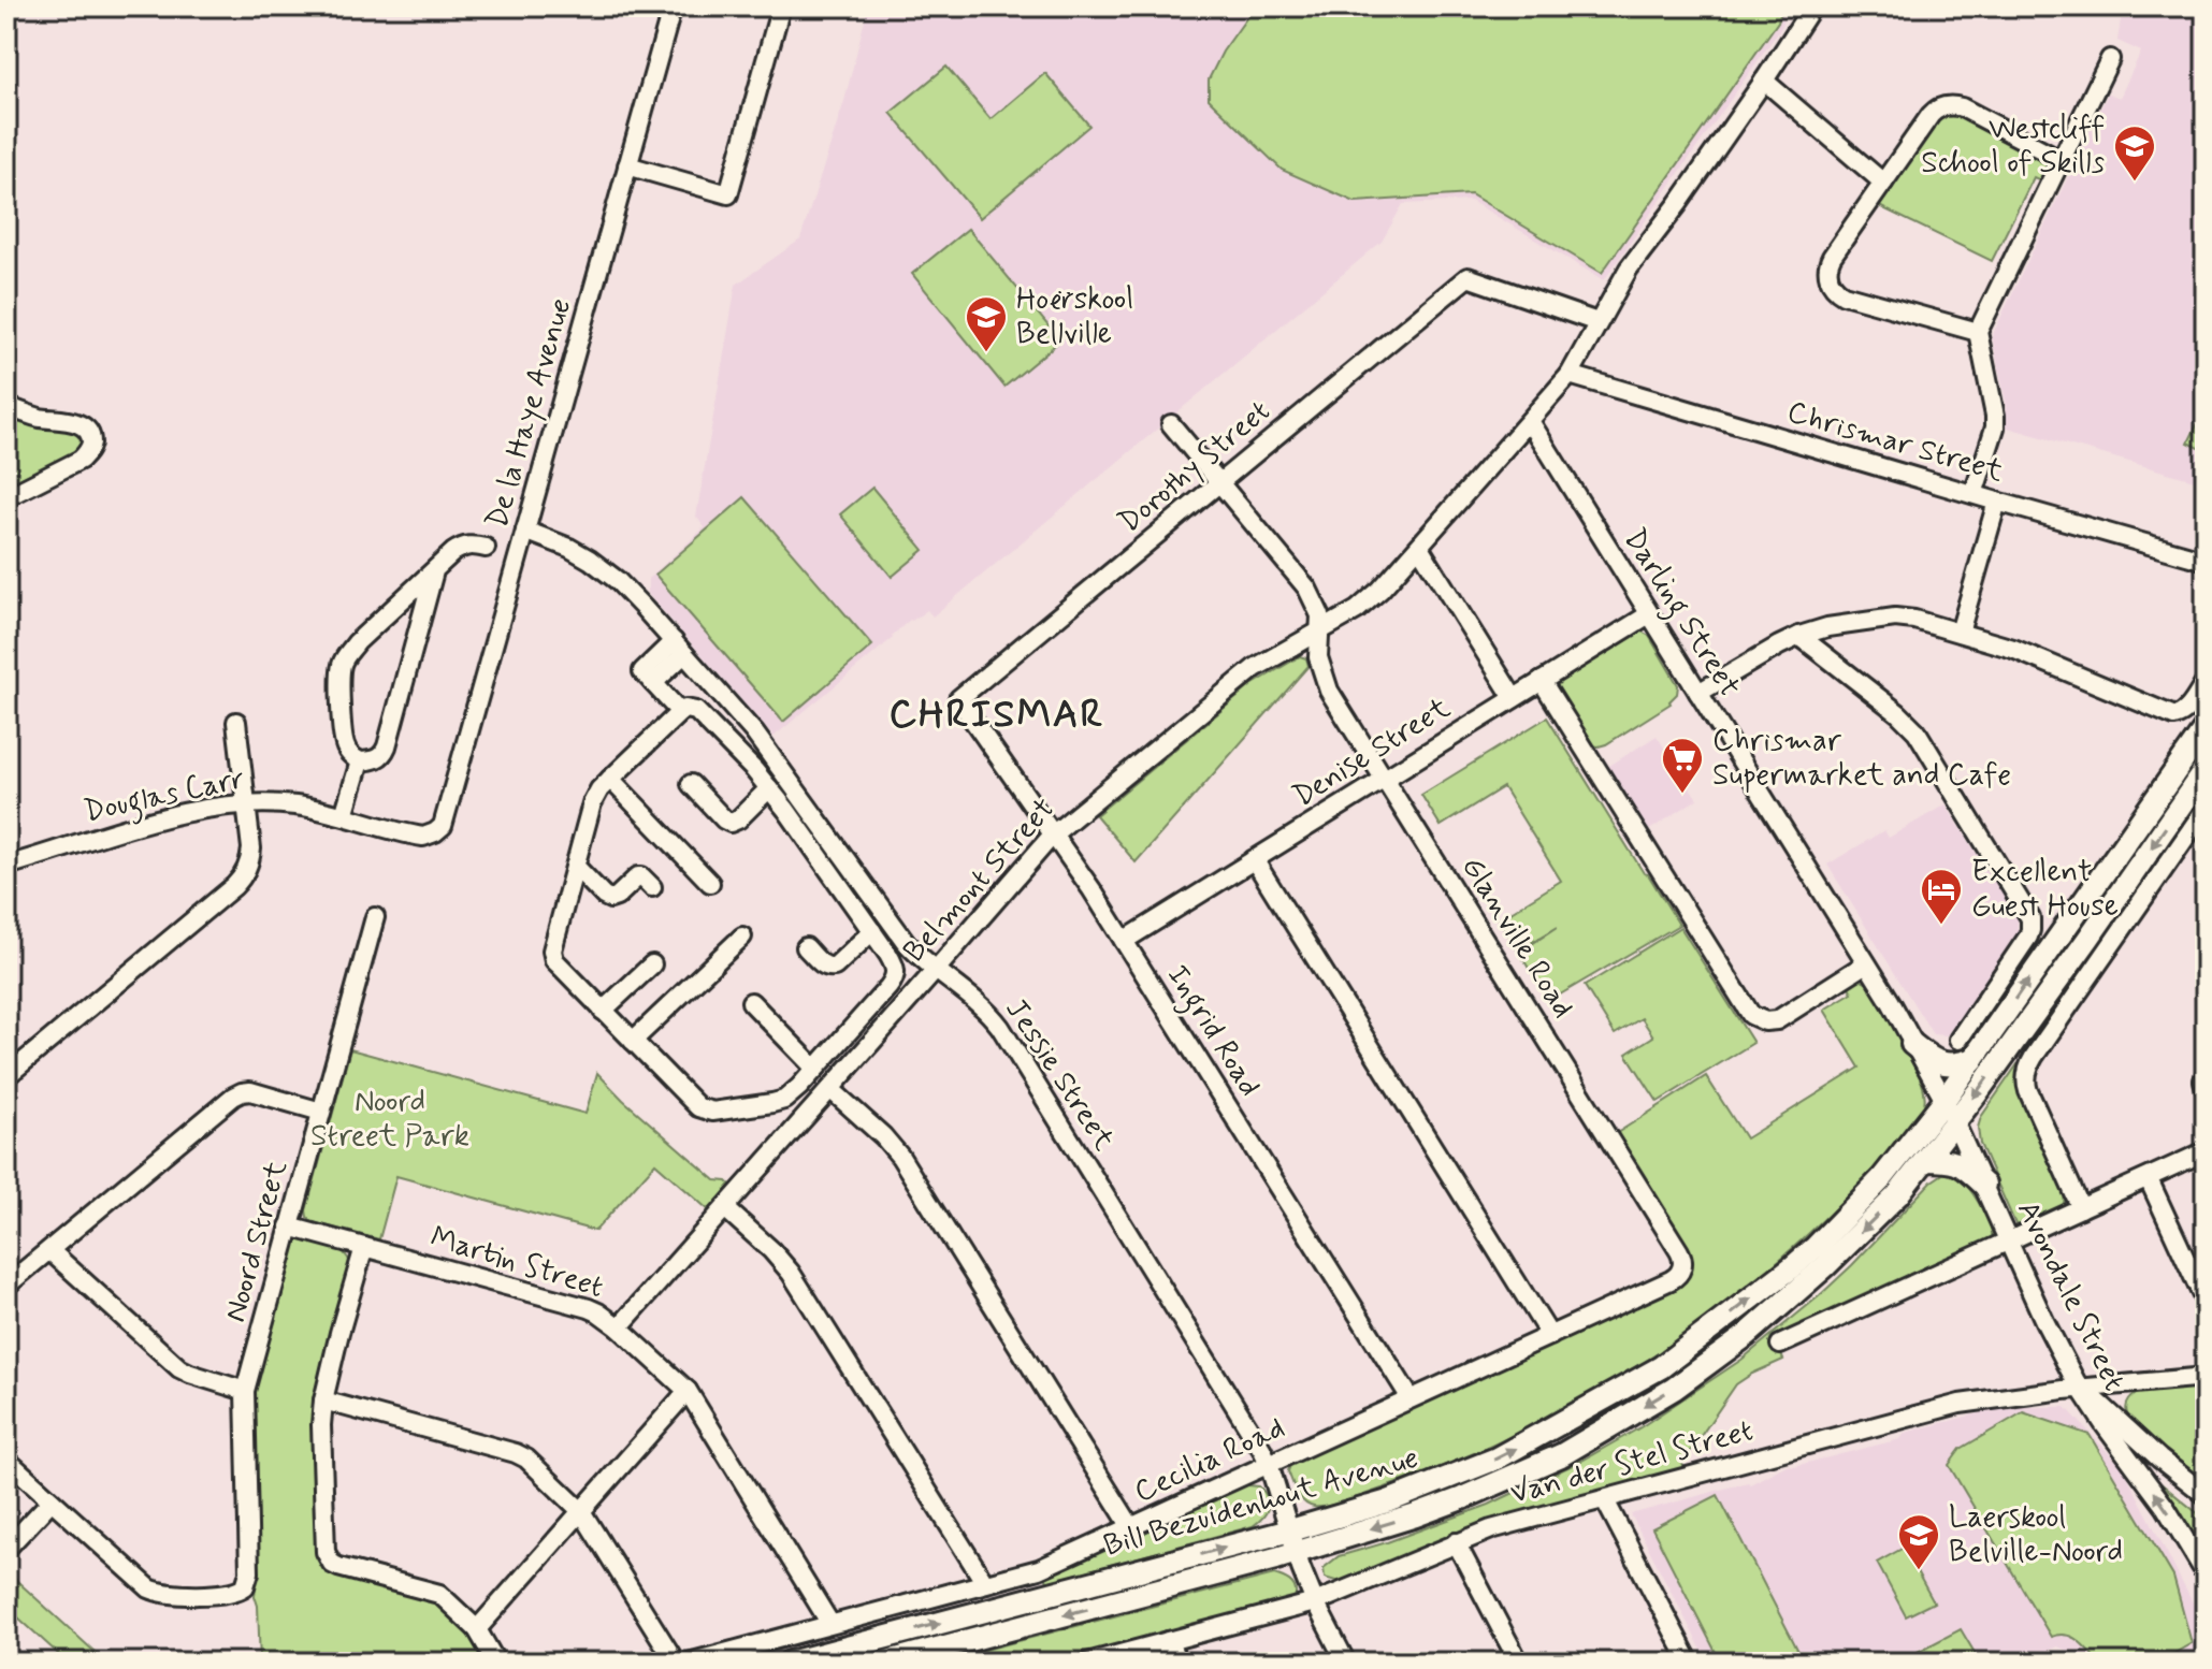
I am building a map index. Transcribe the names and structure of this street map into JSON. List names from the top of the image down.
{
  "streets": {
    "main road": ["Bill Bezuidenhout Avenue"],
    "street": [
      "De la Haye Avenue",
      "Chrismar Street",
      "Dorothy Street",
      "Darling Street",
      "Denise Street",
      "Douglas Carr",
      "Belmont Street",
      "Glanville Road",
      "Ingrid Road",
      "Jessie Street",
      "Noord Street",
      "Martin Street",
      "Avondale Street",
      "Cecilia Road",
      "Van der Stel Street"
    ]
  },
  "crossings": [
    ["De la Haye Avenue", "Douglas Carr"],
    ["De la Haye Avenue", "Jessie Street"],
    ["Chrismar Street", "Belmont Street"],
    ["Dorothy Street", "Belmont Street"],
    ["Dorothy Street", "Glanville Road"],
    ["Dorothy Street", "Ingrid Road"],
    ["Darling Street", "Denise Street"],
    ["Darling Street", "Belmont Street"],
    ["Darling Street", "Avondale Street"],
    ["Darling Street", "Bill Bezuidenhout Avenue"],
    ["Denise Street", "Glanville Road"],
    ["Denise Street", "Ingrid Road"],
    ["Belmont Street", "Glanville Road"],
    ["Belmont Street", "Ingrid Road"],
    ["Belmont Street", "Jessie Street"],
    ["Belmont Street", "Martin Street"],
    ["Glanville Road", "Cecilia Road"],
    ["Ingrid Road", "Cecilia Road"],
    ["Jessie Street", "Cecilia Road"],
    ["Jessie Street", "Van der Stel Street"],
    ["Jessie Street", "Bill Bezuidenhout Avenue"],
    ["Noord Street", "Martin Street"],
    ["Martin Street", "Cecilia Road"],
    ["Avondale Street", "Van der Stel Street"],
    ["Avondale Street", "Bill Bezuidenhout Avenue"]
  ],
  "districts": ["CHRISMAR"],
  "parks": ["Noord Street Park"],
  "places": {
    "school or university": ["Westcliff School of Skills", "Hoërskool Bellville", "Laerskool Belville-Noord"],
    "supermarket": ["Chrismar Supermarket and Cafe"],
    "hotel": ["Excellent Guest House"]
  }
}
